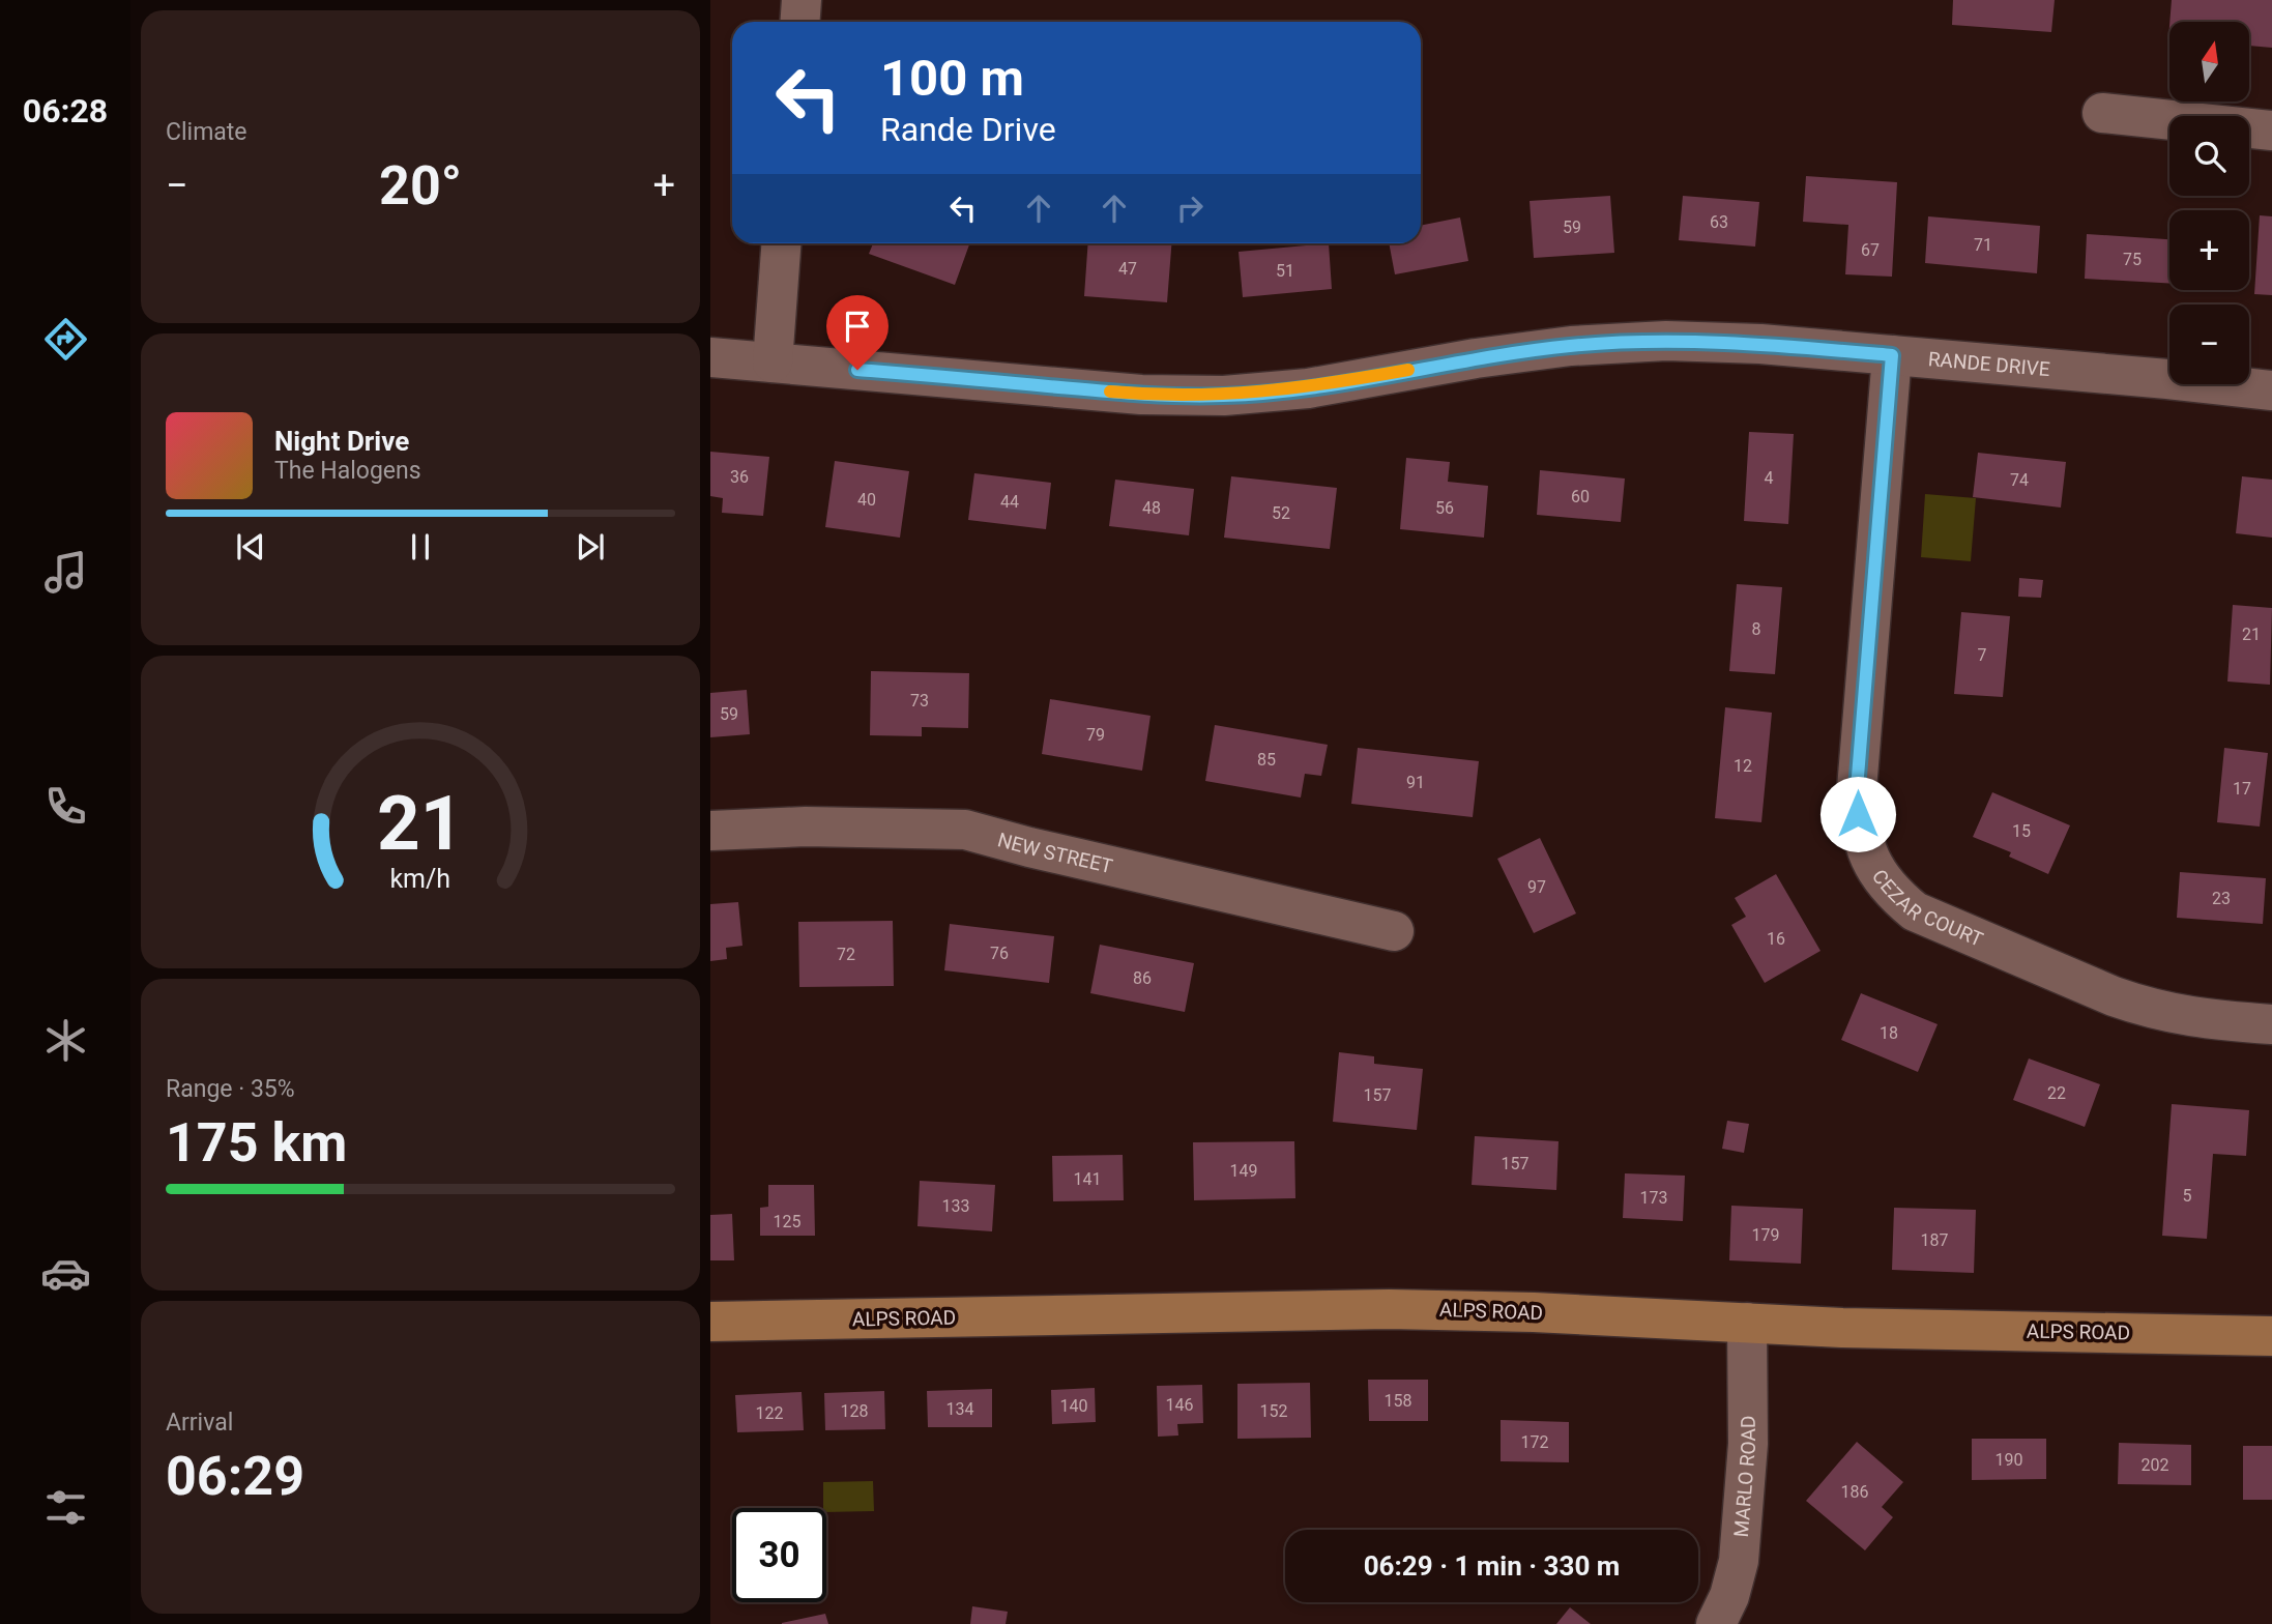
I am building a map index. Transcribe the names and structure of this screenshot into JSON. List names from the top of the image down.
{
  "streets": {
    "main road": ["ALPS ROAD"],
    "street": [
      "RANDE DRIVE",
      "NEW STREET",
      "CEZAR COURT",
      "MARLO ROAD"
    ]
  },
  "crossings": [
    ["RANDE DRIVE", "CEZAR COURT"],
    ["ALPS ROAD", "MARLO ROAD"]
  ],
  "house_numbers": [
    "63",
    "59",
    "71",
    "67",
    "75",
    "47",
    "51",
    "36",
    "4",
    "74",
    "60",
    "40",
    "44",
    "48",
    "56",
    "52",
    "8",
    "21",
    "7",
    "73",
    "59",
    "79",
    "85",
    "12",
    "91",
    "17",
    "15",
    "97",
    "23",
    "16",
    "76",
    "72",
    "86",
    "18",
    "22",
    "157",
    "157",
    "149",
    "141",
    "5",
    "173",
    "133",
    "125",
    "179",
    "187",
    "158",
    "146",
    "140",
    "134",
    "128",
    "152",
    "122",
    "172",
    "190",
    "202",
    "186"
  ],
  "north": "top",
  "page": {
    "tabs": "06:28",
    "tile": [
      "Climate",
      ["Range · 35%", "175 km"],
      ["Arrival", "06:29"]
    ],
    "map_buttons": ["+", "−"],
    "turn": ["100 m", "Rande Drive"],
    "heat": ["−", "20°", "+"],
    "song": ["Night Drive", "The Halogens"],
    "limit": "30",
    "trip": "06:29 · 1 min · 330 m",
    "gauge": ["21", "km/h"]
  }
}
